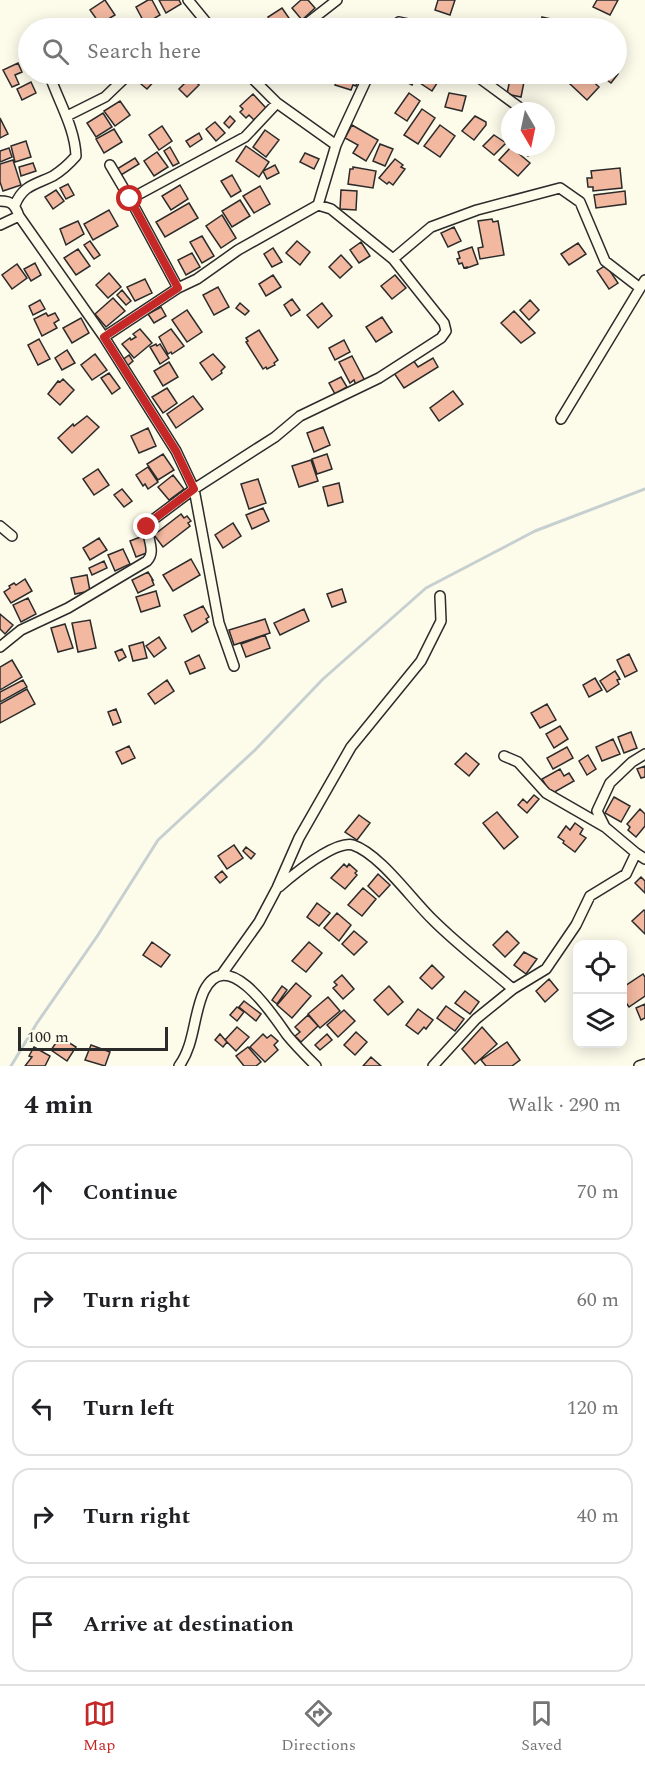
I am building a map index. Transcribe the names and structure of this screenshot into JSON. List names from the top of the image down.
{
  "scale_bar": "100 m",
  "north": "bottom",
  "page": {
    "search": "Search here",
    "scale": "100 m",
    "heading": ["4 min", "Walk · 290 m"],
    "list": [
      ["Continue", "70 m"],
      ["Turn right", "60 m"],
      ["Turn left", "120 m"],
      ["Turn right", "40 m"],
      "Arrive at destination"
    ],
    "nav": ["Map", "Directions", "Saved"]
  }
}
